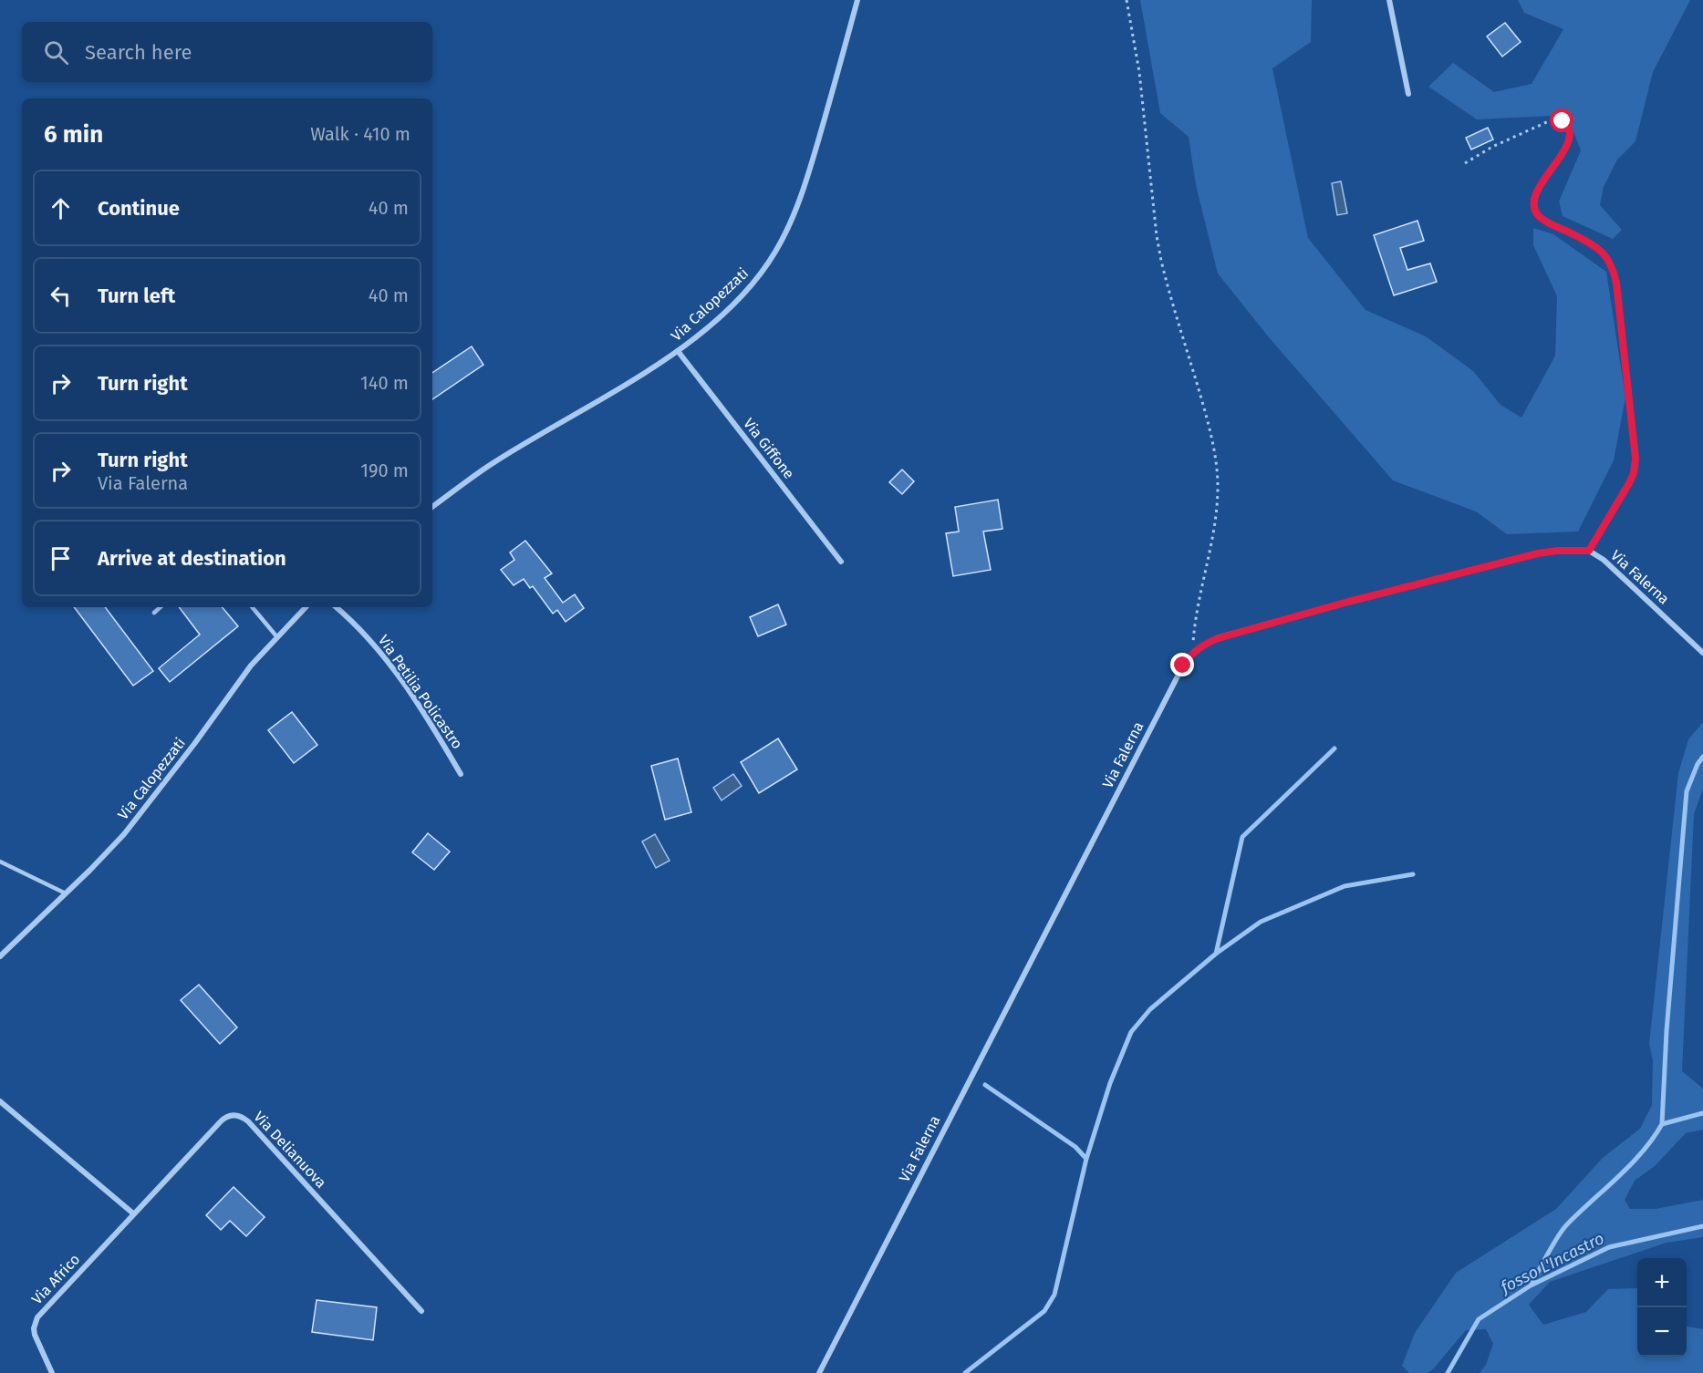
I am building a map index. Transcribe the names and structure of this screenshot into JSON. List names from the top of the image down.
{
  "streets": {
    "street": [
      "Via Calopezzati",
      "Via Giffone",
      "Via Falerna",
      "Via Petilia Policastro",
      "Via Delianuova",
      "Via Africo"
    ]
  },
  "crossings": [
    ["Via Calopezzati", "Via Giffone"],
    ["Via Delianuova", "Via Africo"]
  ],
  "water": ["fosso L'Incastro"],
  "page": {
    "search": "Search here",
    "heading": ["6 min", "Walk · 410 m"],
    "list": [
      ["Continue", "40 m"],
      ["Turn left", "40 m"],
      ["Turn right", "140 m"],
      ["Turn right", "Via Falerna", "190 m"],
      "Arrive at destination"
    ],
    "map_buttons": ["+", "−"]
  }
}
